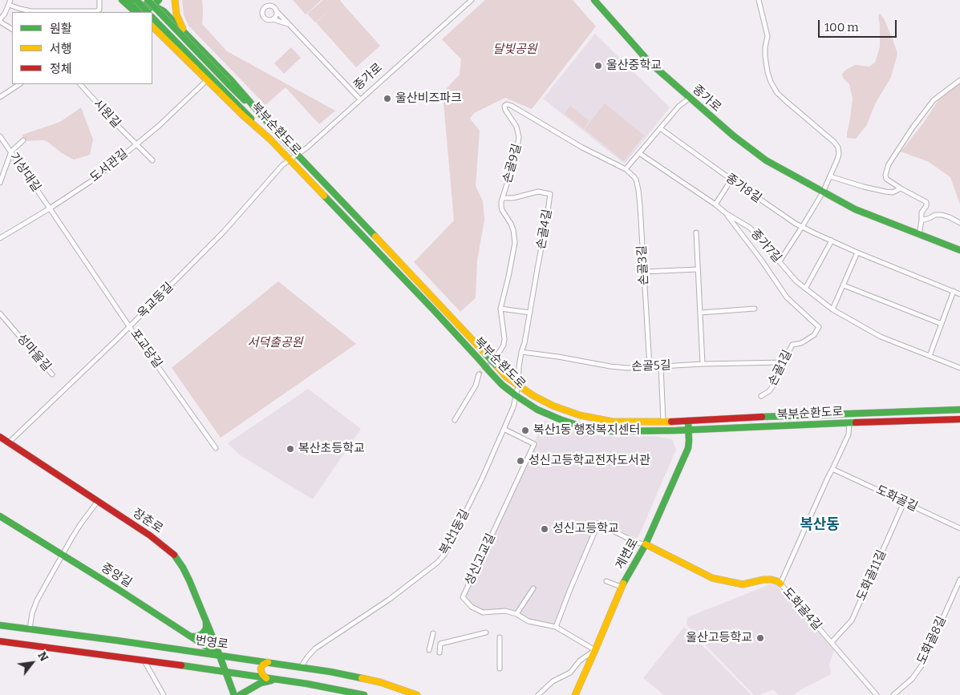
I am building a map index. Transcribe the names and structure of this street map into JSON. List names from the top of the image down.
{
  "streets": {
    "main road": [
      "종가로",
      "북부순환도로",
      "장춘로",
      "계변로",
      "중앙길",
      "번영로"
    ],
    "street": [
      "시원길",
      "손골9길",
      "도서관길",
      "기상대길",
      "종가8길",
      "손골4길",
      "종가7길",
      "손골3길",
      "옥교동길",
      "포교당길",
      "성마을길",
      "손골5길",
      "손골1길",
      "도화골길",
      "복산1동길",
      "성신고교길",
      "도화골11길",
      "도화골4길",
      "도화골8길"
    ]
  },
  "crossings": [
    ["종가로", "북부순환도로"],
    ["종가로", "옥교동길"],
    ["시원길", "도서관길"],
    ["북부순환도로", "손골4길"],
    ["북부순환도로", "옥교동길"],
    ["북부순환도로", "복산1동길"],
    ["북부순환도로", "계변로"],
    ["북부순환도로", "도화골4길"],
    ["손골9길", "손골4길"],
    ["손골9길", "손골3길"],
    ["도서관길", "기상대길"],
    ["도서관길", "포교당길"],
    ["기상대길", "포교당길"],
    ["손골4길", "손골5길"],
    ["손골4길", "복산1동길"],
    ["종가7길", "손골1길"],
    ["손골3길", "손골5길"],
    ["옥교동길", "포교당길"],
    ["옥교동길", "장춘로"],
    ["손골5길", "손골1길"],
    ["도화골길", "도화골11길"],
    ["도화골길", "도화골4길"],
    ["장춘로", "중앙길"],
    ["장춘로", "번영로"],
    ["복산1동길", "성신고교길"],
    ["복산1동길", "번영로"],
    ["계변로", "성신고교길"],
    ["중앙길", "번영로"],
    ["도화골11길", "도화골4길"]
  ],
  "districts": ["복산동"],
  "parks": ["달빛공원", "서덕출공원"],
  "places": [
    "울산중학교",
    "울산비즈파크",
    "복산1동 행정복지센터",
    "복산초등학교",
    "성신고등학교전자도서관",
    "성신고등학교",
    "울산고등학교"
  ],
  "legend": ["원활", "서행", "정체"],
  "scale_bar": "100 m",
  "north": "top right"
}
